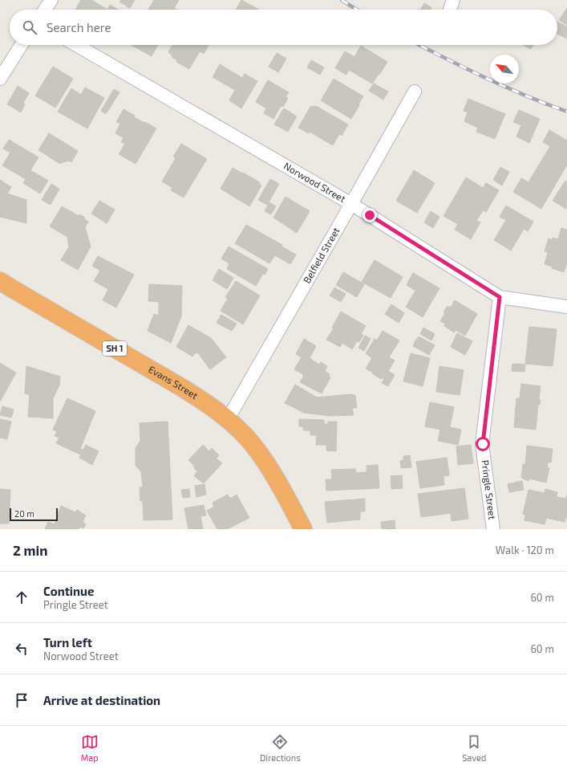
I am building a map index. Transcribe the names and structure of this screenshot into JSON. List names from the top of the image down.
{
  "streets": {
    "highway": ["SH 1", "Evans Street"],
    "street": ["Norwood Street", "Belfield Street", "Pringle Street"]
  },
  "crossings": [
    ["Norwood Street", "Belfield Street"],
    ["Norwood Street", "Pringle Street"],
    ["Belfield Street", "Evans Street"]
  ],
  "scale_bar": "20 m",
  "north": "top left",
  "page": {
    "search": "Search here",
    "scale": "20 m",
    "heading": ["2 min", "Walk · 120 m"],
    "list": [
      ["Continue", "Pringle Street", "60 m"],
      ["Turn left", "Norwood Street", "60 m"],
      "Arrive at destination"
    ],
    "nav": ["Map", "Directions", "Saved"]
  }
}
